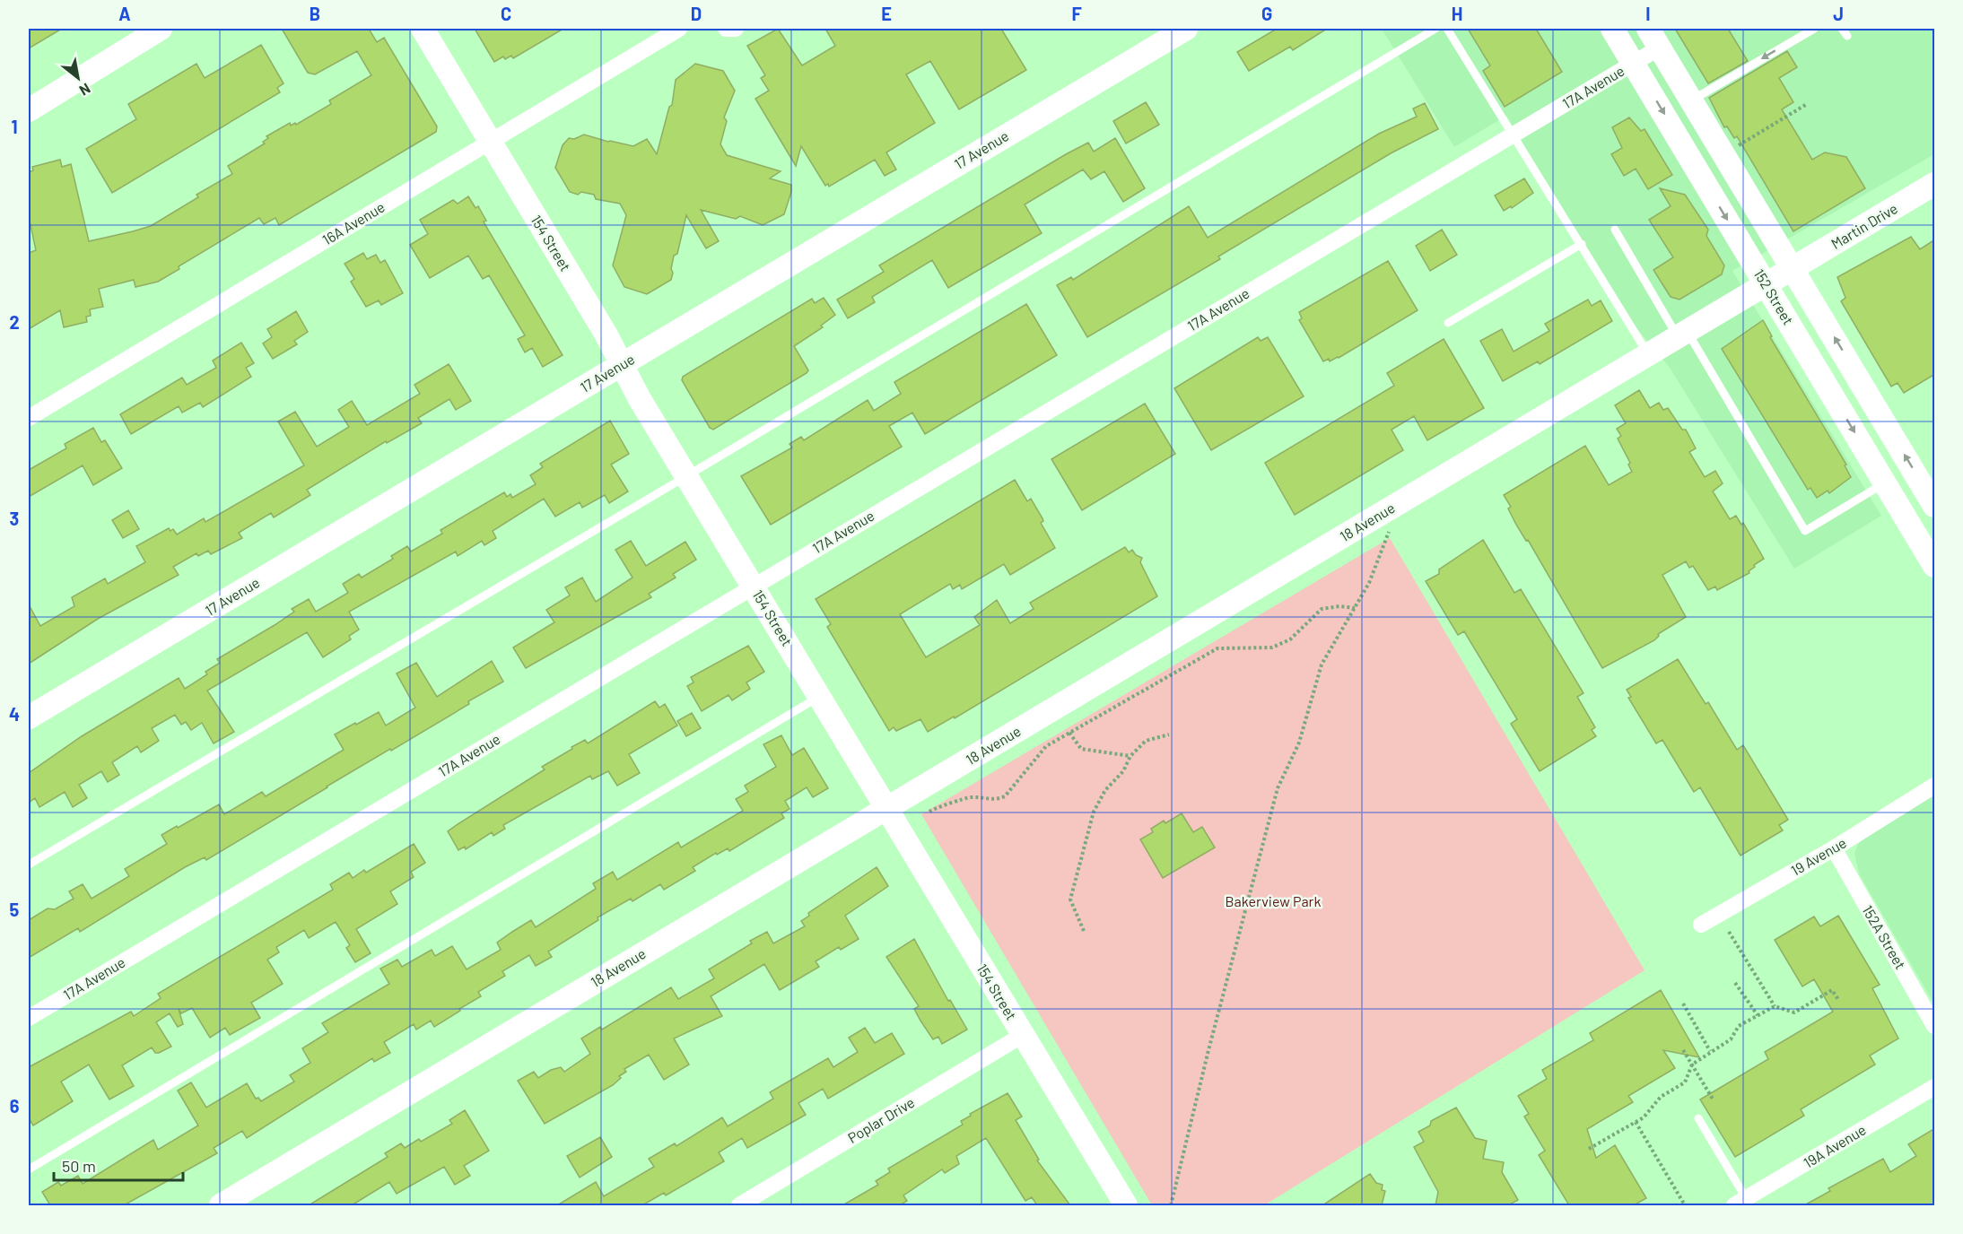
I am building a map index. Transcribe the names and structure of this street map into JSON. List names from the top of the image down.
{
  "streets": {
    "street": [
      "17A Avenue",
      "17 Avenue",
      "16A Avenue",
      "Martin Drive",
      "154 Street",
      "152 Street",
      "18 Avenue",
      "19 Avenue",
      "152A Street",
      "Poplar Drive",
      "19A Avenue"
    ]
  },
  "crossings": [
    ["17A Avenue", "154 Street"],
    ["17A Avenue", "152 Street"],
    ["17 Avenue", "154 Street"],
    ["16A Avenue", "154 Street"],
    ["Martin Drive", "152 Street"],
    ["Martin Drive", "18 Avenue"],
    ["154 Street", "18 Avenue"],
    ["154 Street", "Poplar Drive"],
    ["152 Street", "18 Avenue"],
    ["19 Avenue", "152A Street"]
  ],
  "parks": ["Bakerview Park"],
  "scale_bar": "50 m",
  "north": "bottom right",
  "grid": {
    "columns": [
      "A",
      "B",
      "C",
      "D",
      "E",
      "F",
      "G",
      "H",
      "I",
      "J"
    ],
    "rows": [
      "1",
      "2",
      "3",
      "4",
      "5",
      "6"
    ]
  }
}
